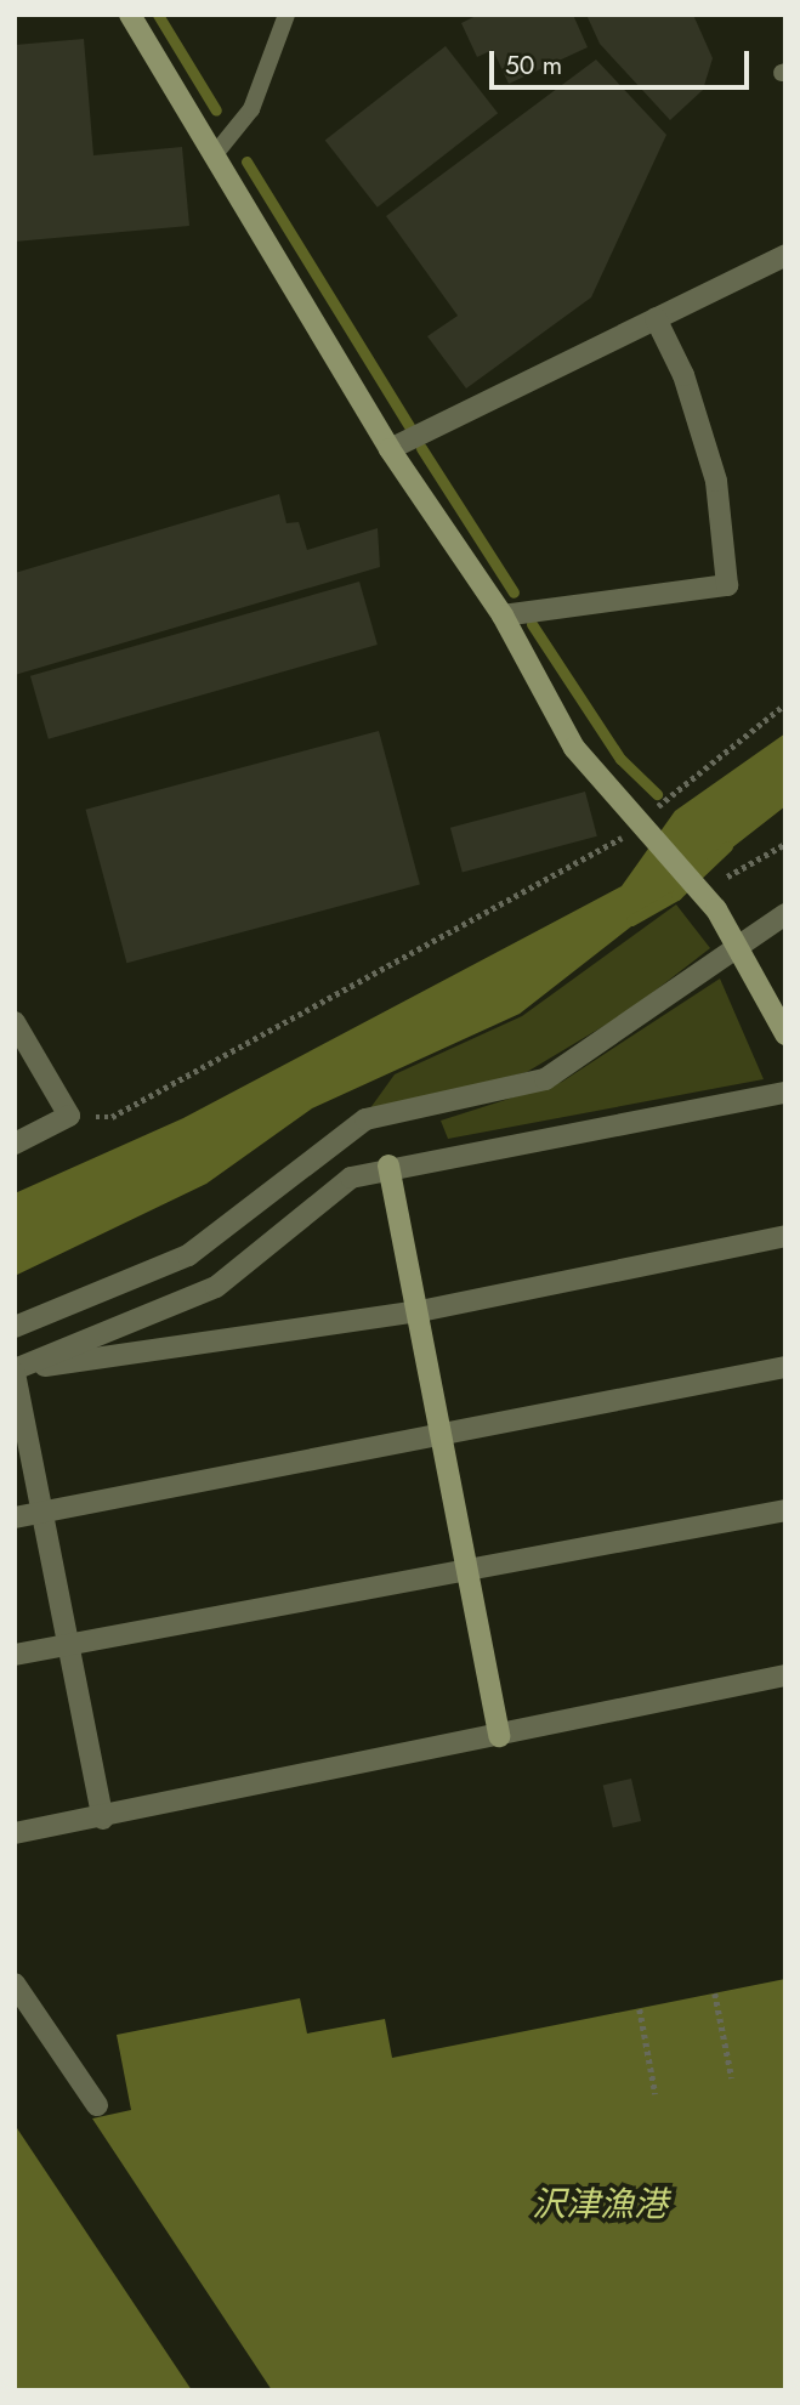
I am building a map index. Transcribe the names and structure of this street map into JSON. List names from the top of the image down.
{
  "water": ["沢津漁港"],
  "scale_bar": "50 m"
}
